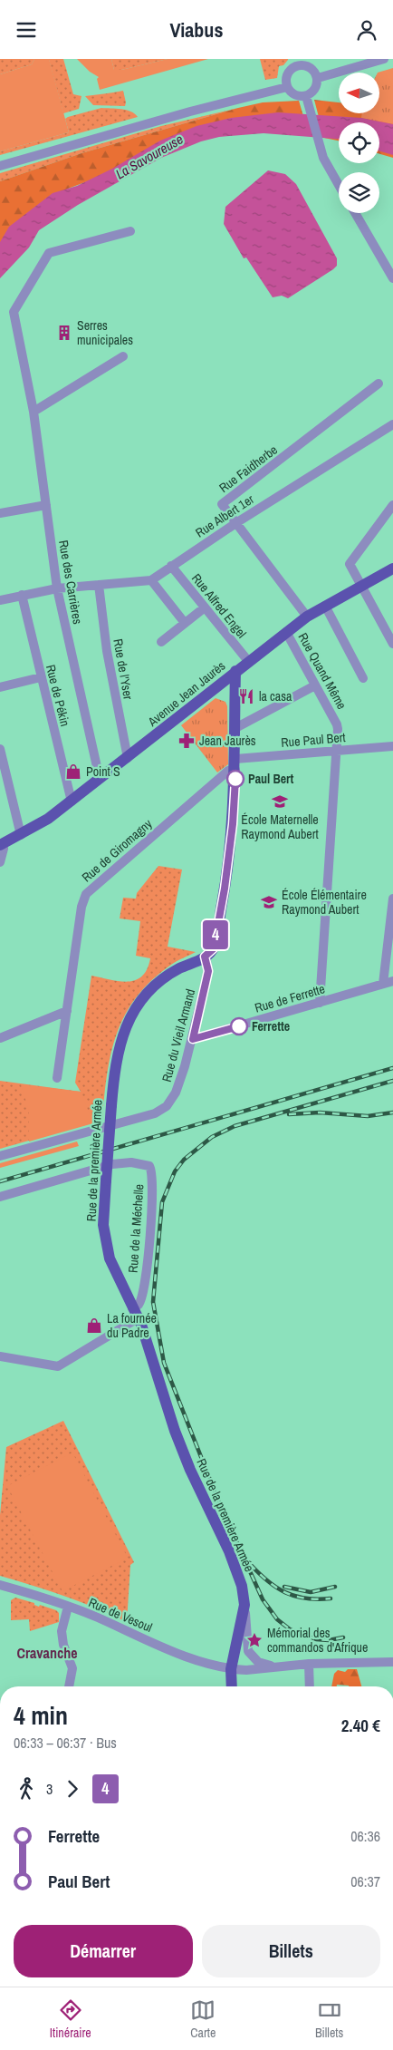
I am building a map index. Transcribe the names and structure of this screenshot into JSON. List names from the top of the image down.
{
  "streets": {
    "main road": ["Avenue Jean Jaurès", "Rue de la première Armée"],
    "street": [
      "Rue Faidherbe",
      "Rue Albert 1er",
      "Rue des Carrières",
      "Rue Alfred Engel",
      "Rue de l'Yser",
      "Rue Quand Même",
      "Rue de Pékin",
      "Rue Paul Bert",
      "Rue de Giromagny",
      "Rue de Ferrette",
      "Rue du Vieil Armand",
      "Rue de la Méchelle",
      "Rue de Vesoul"
    ]
  },
  "crossings": [
    ["Rue Faidherbe", "Rue Albert 1er"],
    ["Rue Faidherbe", "Avenue Jean Jaurès"],
    ["Rue Albert 1er", "Rue Alfred Engel"],
    ["Rue des Carrières", "Avenue Jean Jaurès"],
    ["Rue Alfred Engel", "Avenue Jean Jaurès"],
    ["Rue de l'Yser", "Avenue Jean Jaurès"],
    ["Rue Quand Même", "Avenue Jean Jaurès"],
    ["Rue Quand Même", "Rue Paul Bert"],
    ["Rue Quand Même", "Rue de Ferrette"],
    ["Avenue Jean Jaurès", "Rue de Pékin"],
    ["Rue Paul Bert", "Rue de Giromagny"],
    ["Rue de Ferrette", "Rue du Vieil Armand"],
    ["Rue du Vieil Armand", "Rue de la première Armée"],
    ["Rue de la première Armée", "Rue de la Méchelle"],
    ["Rue de la première Armée", "Rue de Vesoul"]
  ],
  "districts": ["Cravanche"],
  "water": ["La Savoureuse"],
  "places": {
    "building": ["Serres municipales"],
    "restaurant": ["la casa"],
    "pharmacy": ["Jean Jaurès"],
    "shop": ["Point S", "La fournée du Padre"],
    "other": ["Paul Bert", "Ferrette"],
    "school or university": ["École Maternelle Raymond Aubert", "École Élémentaire Raymond Aubert"],
    "place": ["Mémorial des commandos d'Afrique"]
  },
  "lines": ["bus line 4"],
  "north": "left",
  "page": {
    "header": "Viabus",
    "on_map": "4",
    "heading": ["4 min", "06:33 – 06:37 · Bus", "2.40 €"],
    "legs": ["3", "4"],
    "list": [
      {
        "name": "Ferrette",
        "value": "06:36"
      },
      {
        "name": "Paul Bert",
        "value": "06:37"
      }
    ],
    "buttons": ["Démarrer", "Billets"],
    "tabs": ["Itinéraire", "Carte", "Billets"]
  }
}
